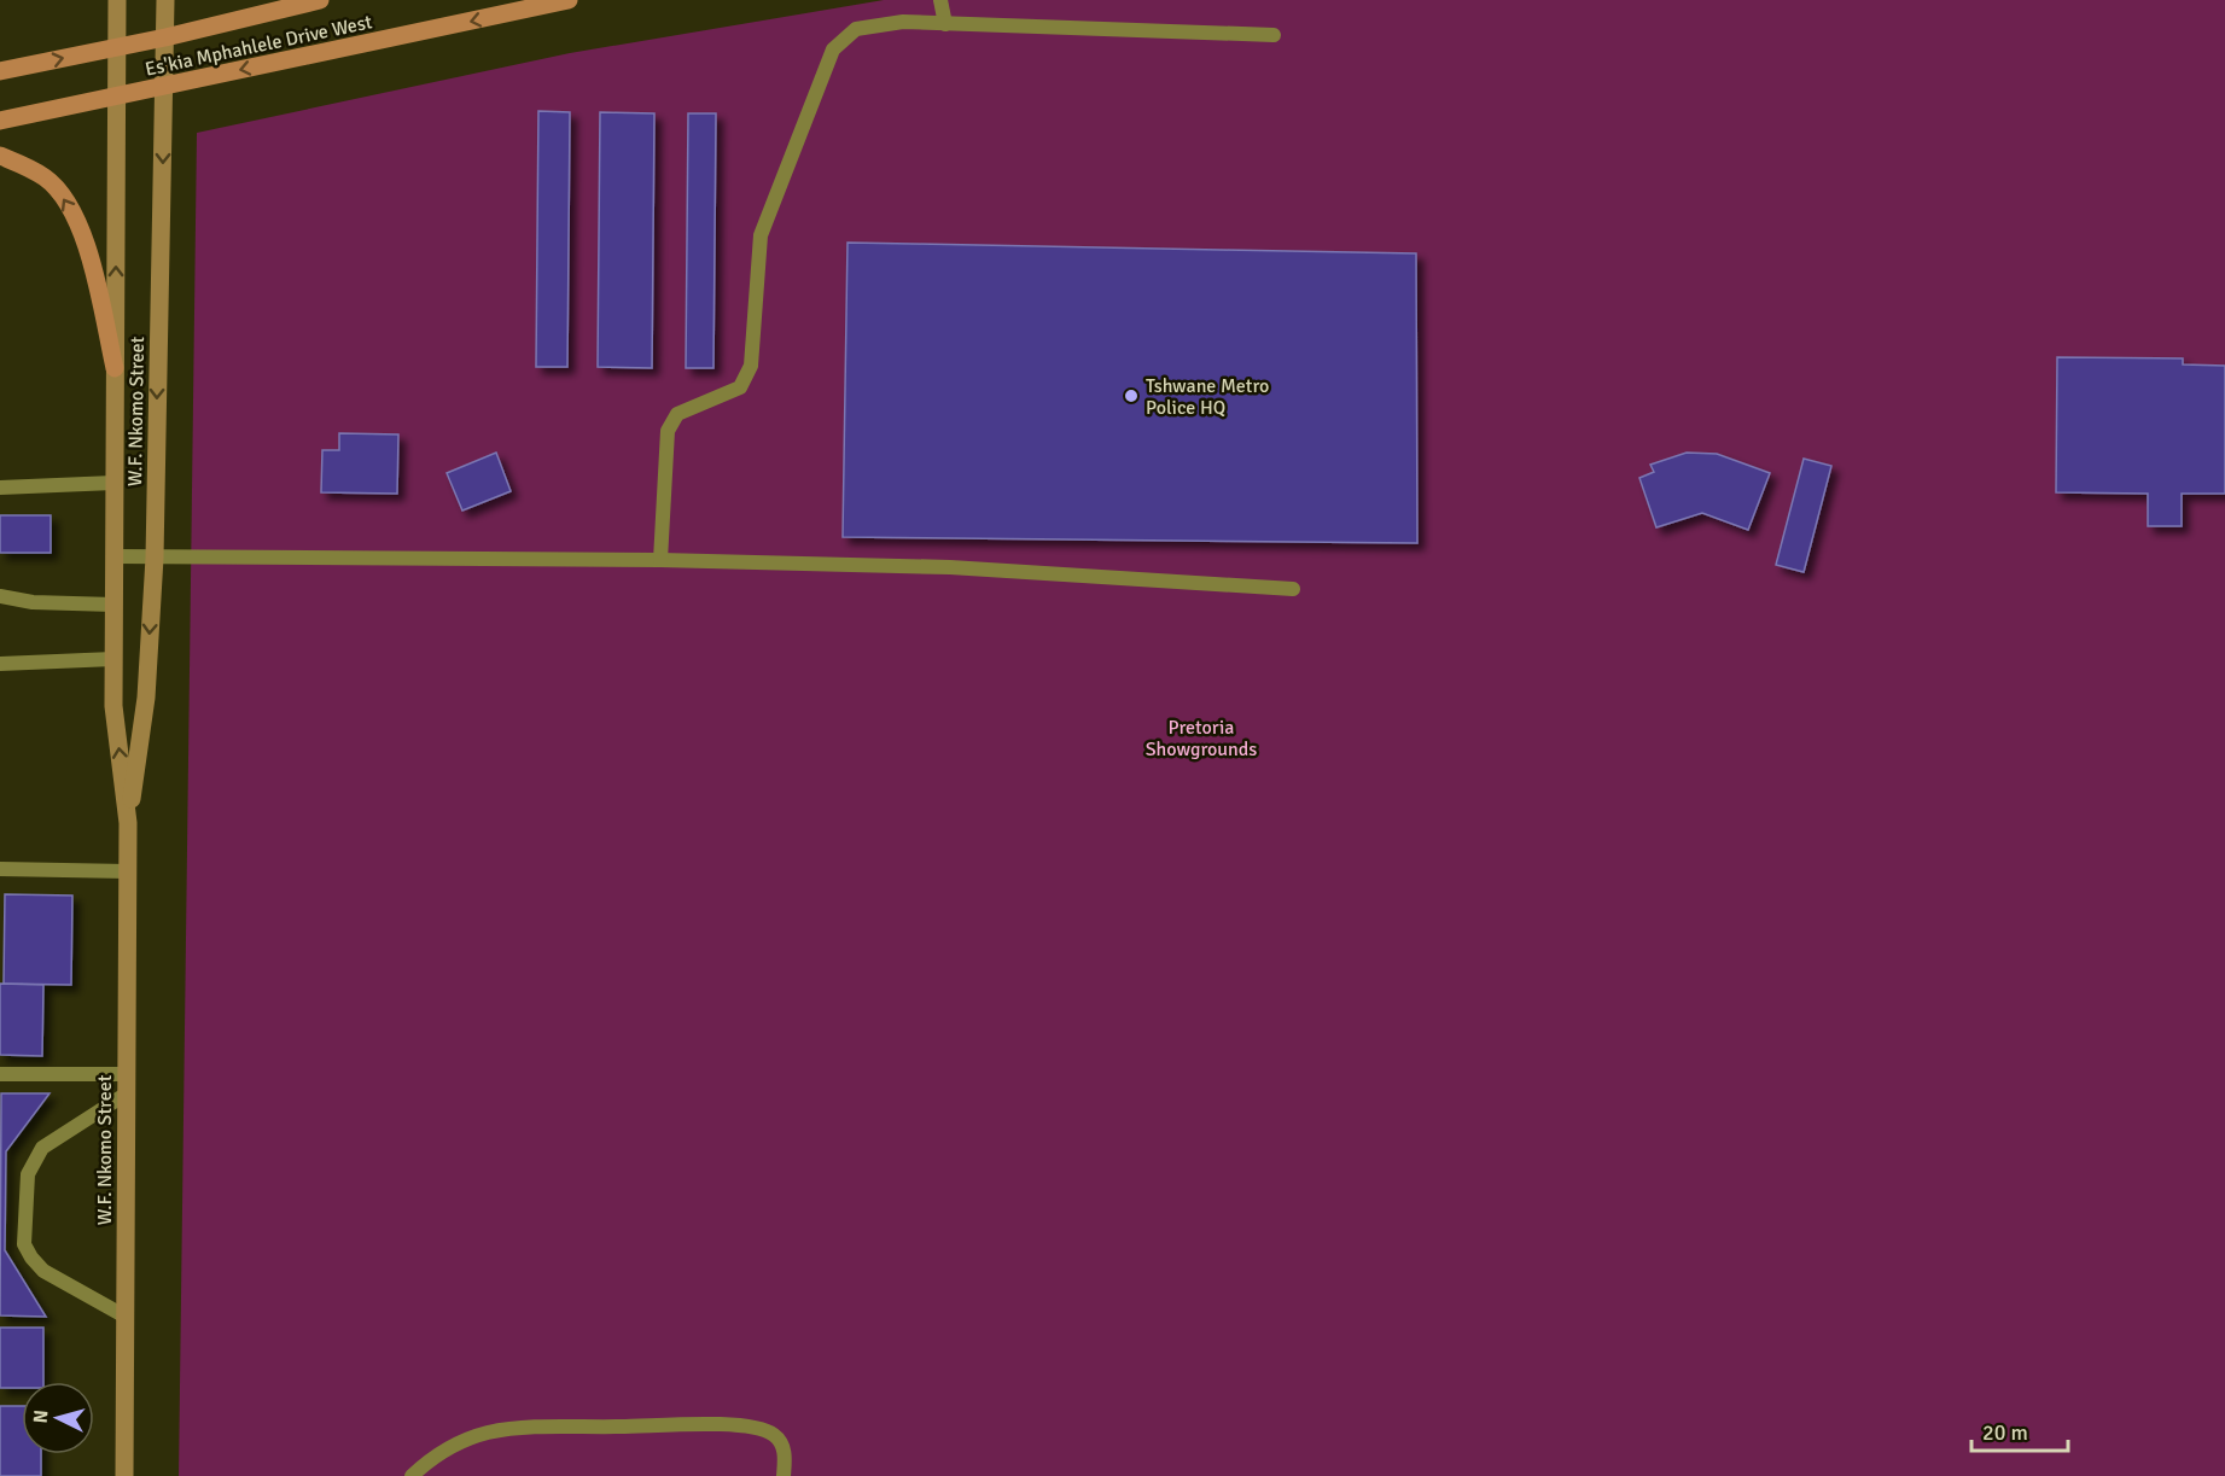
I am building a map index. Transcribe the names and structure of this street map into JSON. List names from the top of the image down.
{
  "streets": {
    "main road": ["Es'kia Mphahlele Drive West", "W.F. Nkomo Street"]
  },
  "crossings": [
    ["Es'kia Mphahlele Drive West", "W.F. Nkomo Street"]
  ],
  "parks": ["Pretoria Showgrounds"],
  "places": ["Tshwane Metro Police HQ"],
  "scale_bar": "20 m",
  "north": "left"
}
